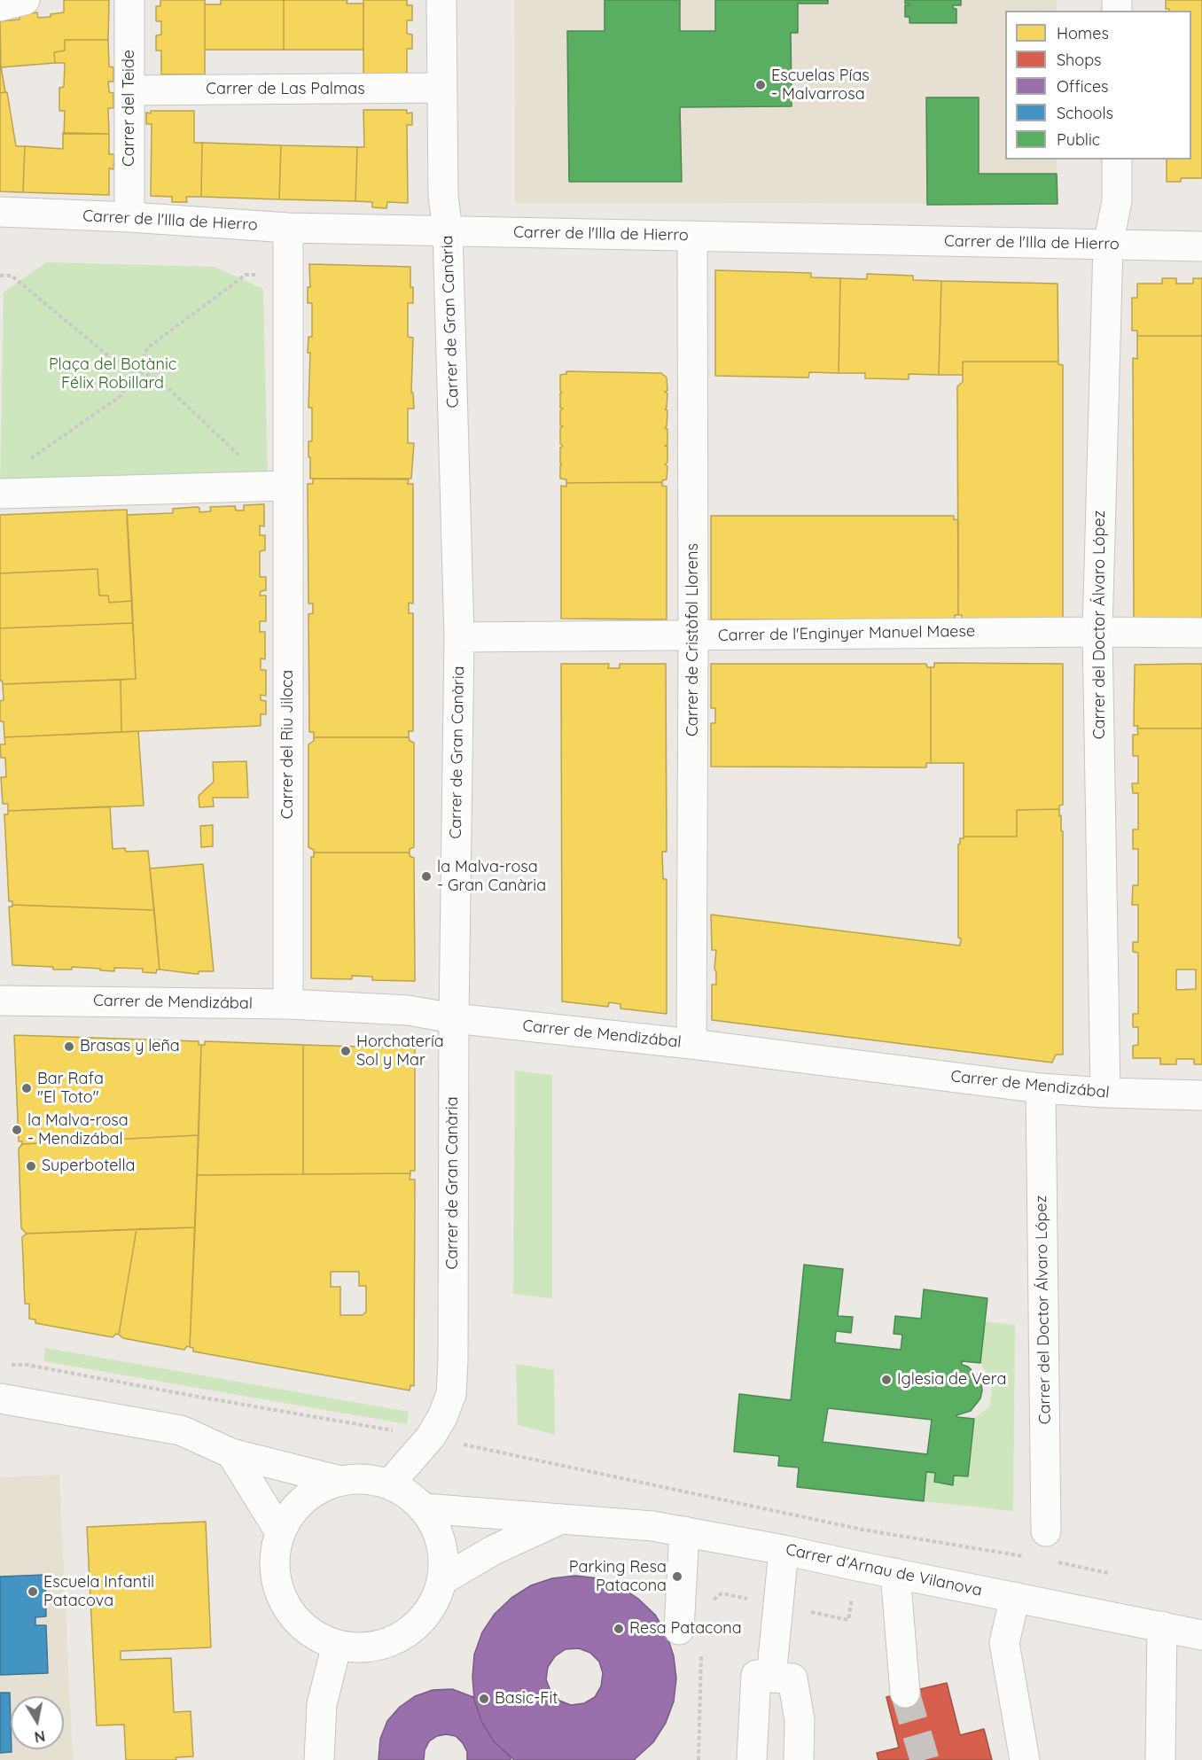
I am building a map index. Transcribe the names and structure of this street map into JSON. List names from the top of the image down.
{
  "streets": {
    "street": [
      "Carrer de Las Palmas",
      "Carrer del Teide",
      "Carrer de l'Illa de Hierro",
      "Carrer de Gran Canària",
      "Carrer del Doctor Álvaro López",
      "Carrer de l'Enginyer Manuel Maese",
      "Carrer de Cristòfol Llorens",
      "Carrer del Riu Jiloca",
      "Carrer de Mendizábal",
      "Carrer d'Arnau de Vilanova"
    ]
  },
  "crossings": [
    ["Carrer de Las Palmas", "Carrer del Teide"],
    ["Carrer de Las Palmas", "Carrer de Gran Canària"],
    ["Carrer del Teide", "Carrer de l'Illa de Hierro"],
    ["Carrer de l'Illa de Hierro", "Carrer de Gran Canària"],
    ["Carrer de l'Illa de Hierro", "Carrer del Doctor Álvaro López"],
    ["Carrer de l'Illa de Hierro", "Carrer de Cristòfol Llorens"],
    ["Carrer de l'Illa de Hierro", "Carrer del Riu Jiloca"],
    ["Carrer de Gran Canària", "Carrer de l'Enginyer Manuel Maese"],
    ["Carrer de Gran Canària", "Carrer de Mendizábal"],
    ["Carrer de Gran Canària", "Carrer d'Arnau de Vilanova"],
    ["Carrer del Doctor Álvaro López", "Carrer de l'Enginyer Manuel Maese"],
    ["Carrer del Doctor Álvaro López", "Carrer de Mendizábal"],
    ["Carrer de l'Enginyer Manuel Maese", "Carrer de Cristòfol Llorens"],
    ["Carrer de Cristòfol Llorens", "Carrer de Mendizábal"],
    ["Carrer del Riu Jiloca", "Carrer de Mendizábal"]
  ],
  "parks": ["Plaça del Botànic Félix Robillard"],
  "places": [
    "Escuelas Pías - Malvarrosa",
    "la Malva-rosa - Gran Canària",
    "Brasas y leña",
    "Horchatería Sol y Mar",
    "Bar Rafa \"El Toto\"",
    "la Malva-rosa - Mendizábal",
    "Superbotella",
    "Iglesia de Vera",
    "Parking Resa Patacona",
    "Escuela Infantil Patacova",
    "Resa Patacona",
    "Basic-Fit"
  ],
  "legend": [
    "Homes",
    "Shops",
    "Offices",
    "Schools",
    "Public"
  ],
  "north": "bottom"
}
